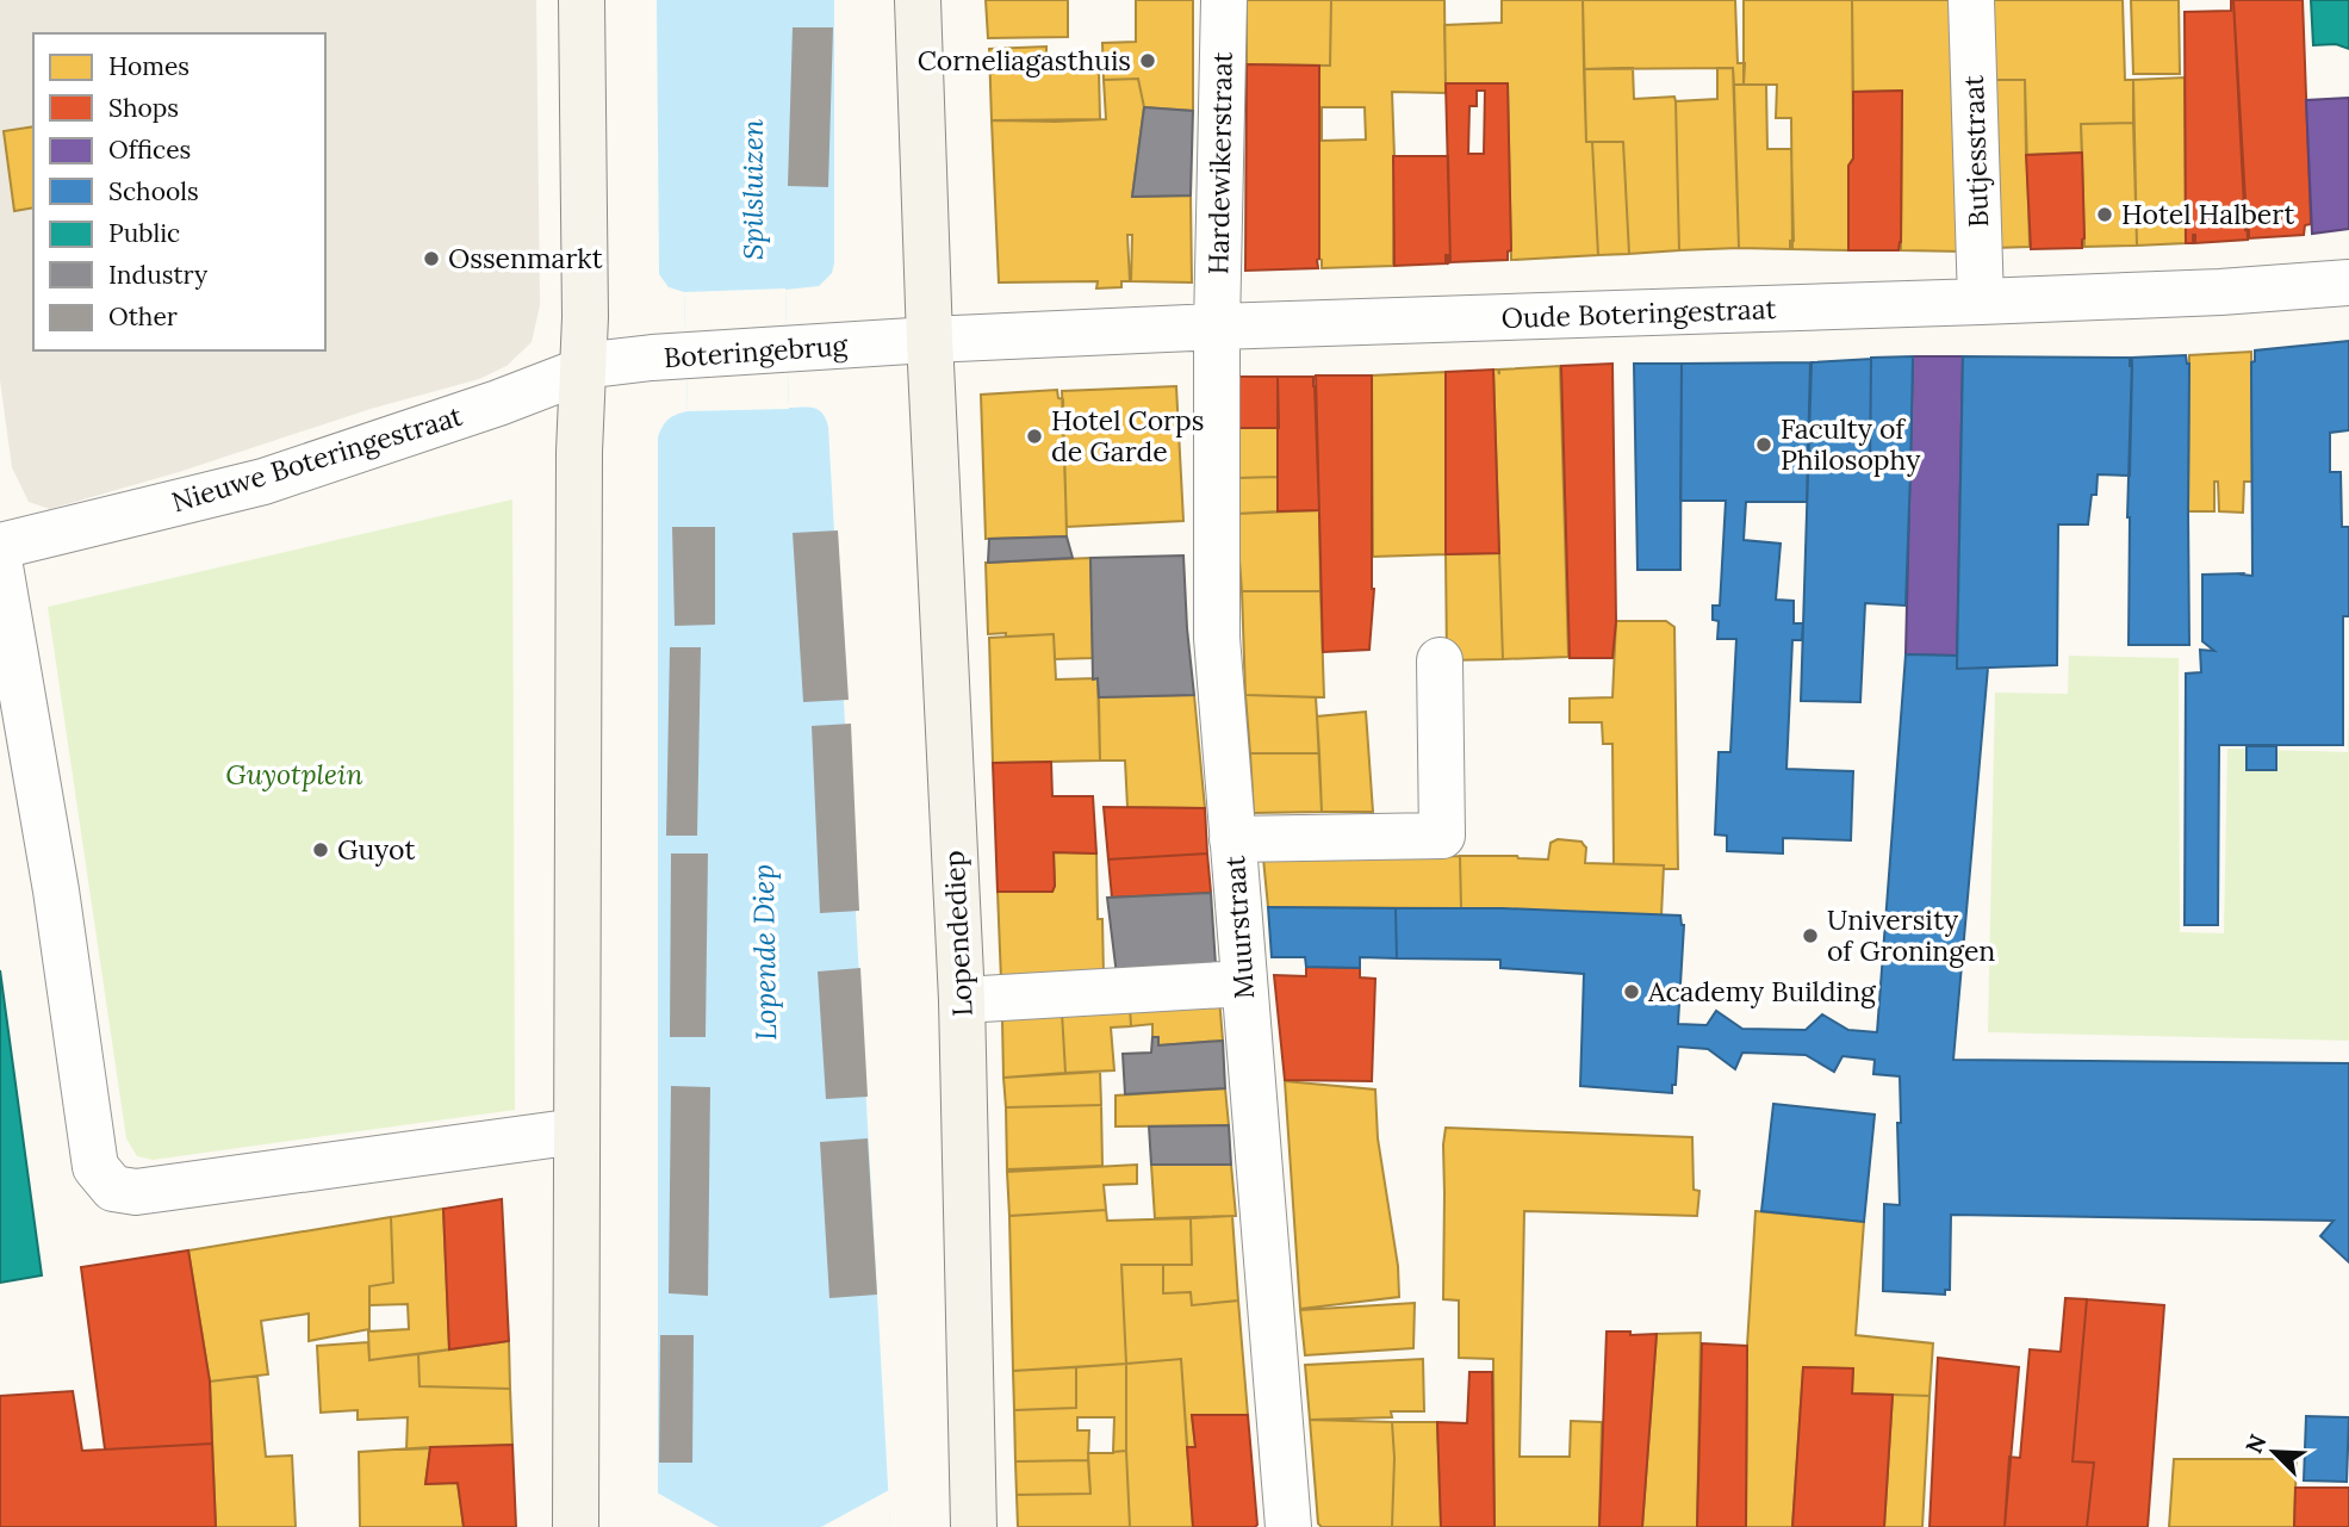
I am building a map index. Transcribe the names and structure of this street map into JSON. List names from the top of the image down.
{
  "streets": {
    "street": [
      "Butjesstraat",
      "Hardewikerstraat",
      "Oude Boteringestraat",
      "Boteringebrug",
      "Nieuwe Boteringestraat",
      "Muurstraat",
      "Lopendediep"
    ]
  },
  "crossings": [
    ["Butjesstraat", "Oude Boteringestraat"],
    ["Hardewikerstraat", "Oude Boteringestraat"],
    ["Hardewikerstraat", "Muurstraat"],
    ["Oude Boteringestraat", "Boteringebrug"],
    ["Oude Boteringestraat", "Muurstraat"],
    ["Oude Boteringestraat", "Lopendediep"],
    ["Boteringebrug", "Nieuwe Boteringestraat"],
    ["Boteringebrug", "Lopendediep"]
  ],
  "water": ["Spilsluizen", "Lopende Diep"],
  "parks": ["Guyotplein"],
  "places": [
    "Corneliagasthuis",
    "Hotel Halbert",
    "Ossenmarkt",
    "Hotel Corps de Garde",
    "Faculty of Philosophy",
    "Guyot",
    "University of Groningen",
    "Academy Building"
  ],
  "legend": [
    "Homes",
    "Shops",
    "Offices",
    "Schools",
    "Public",
    "Industry",
    "Other"
  ],
  "north": "top left"
}
